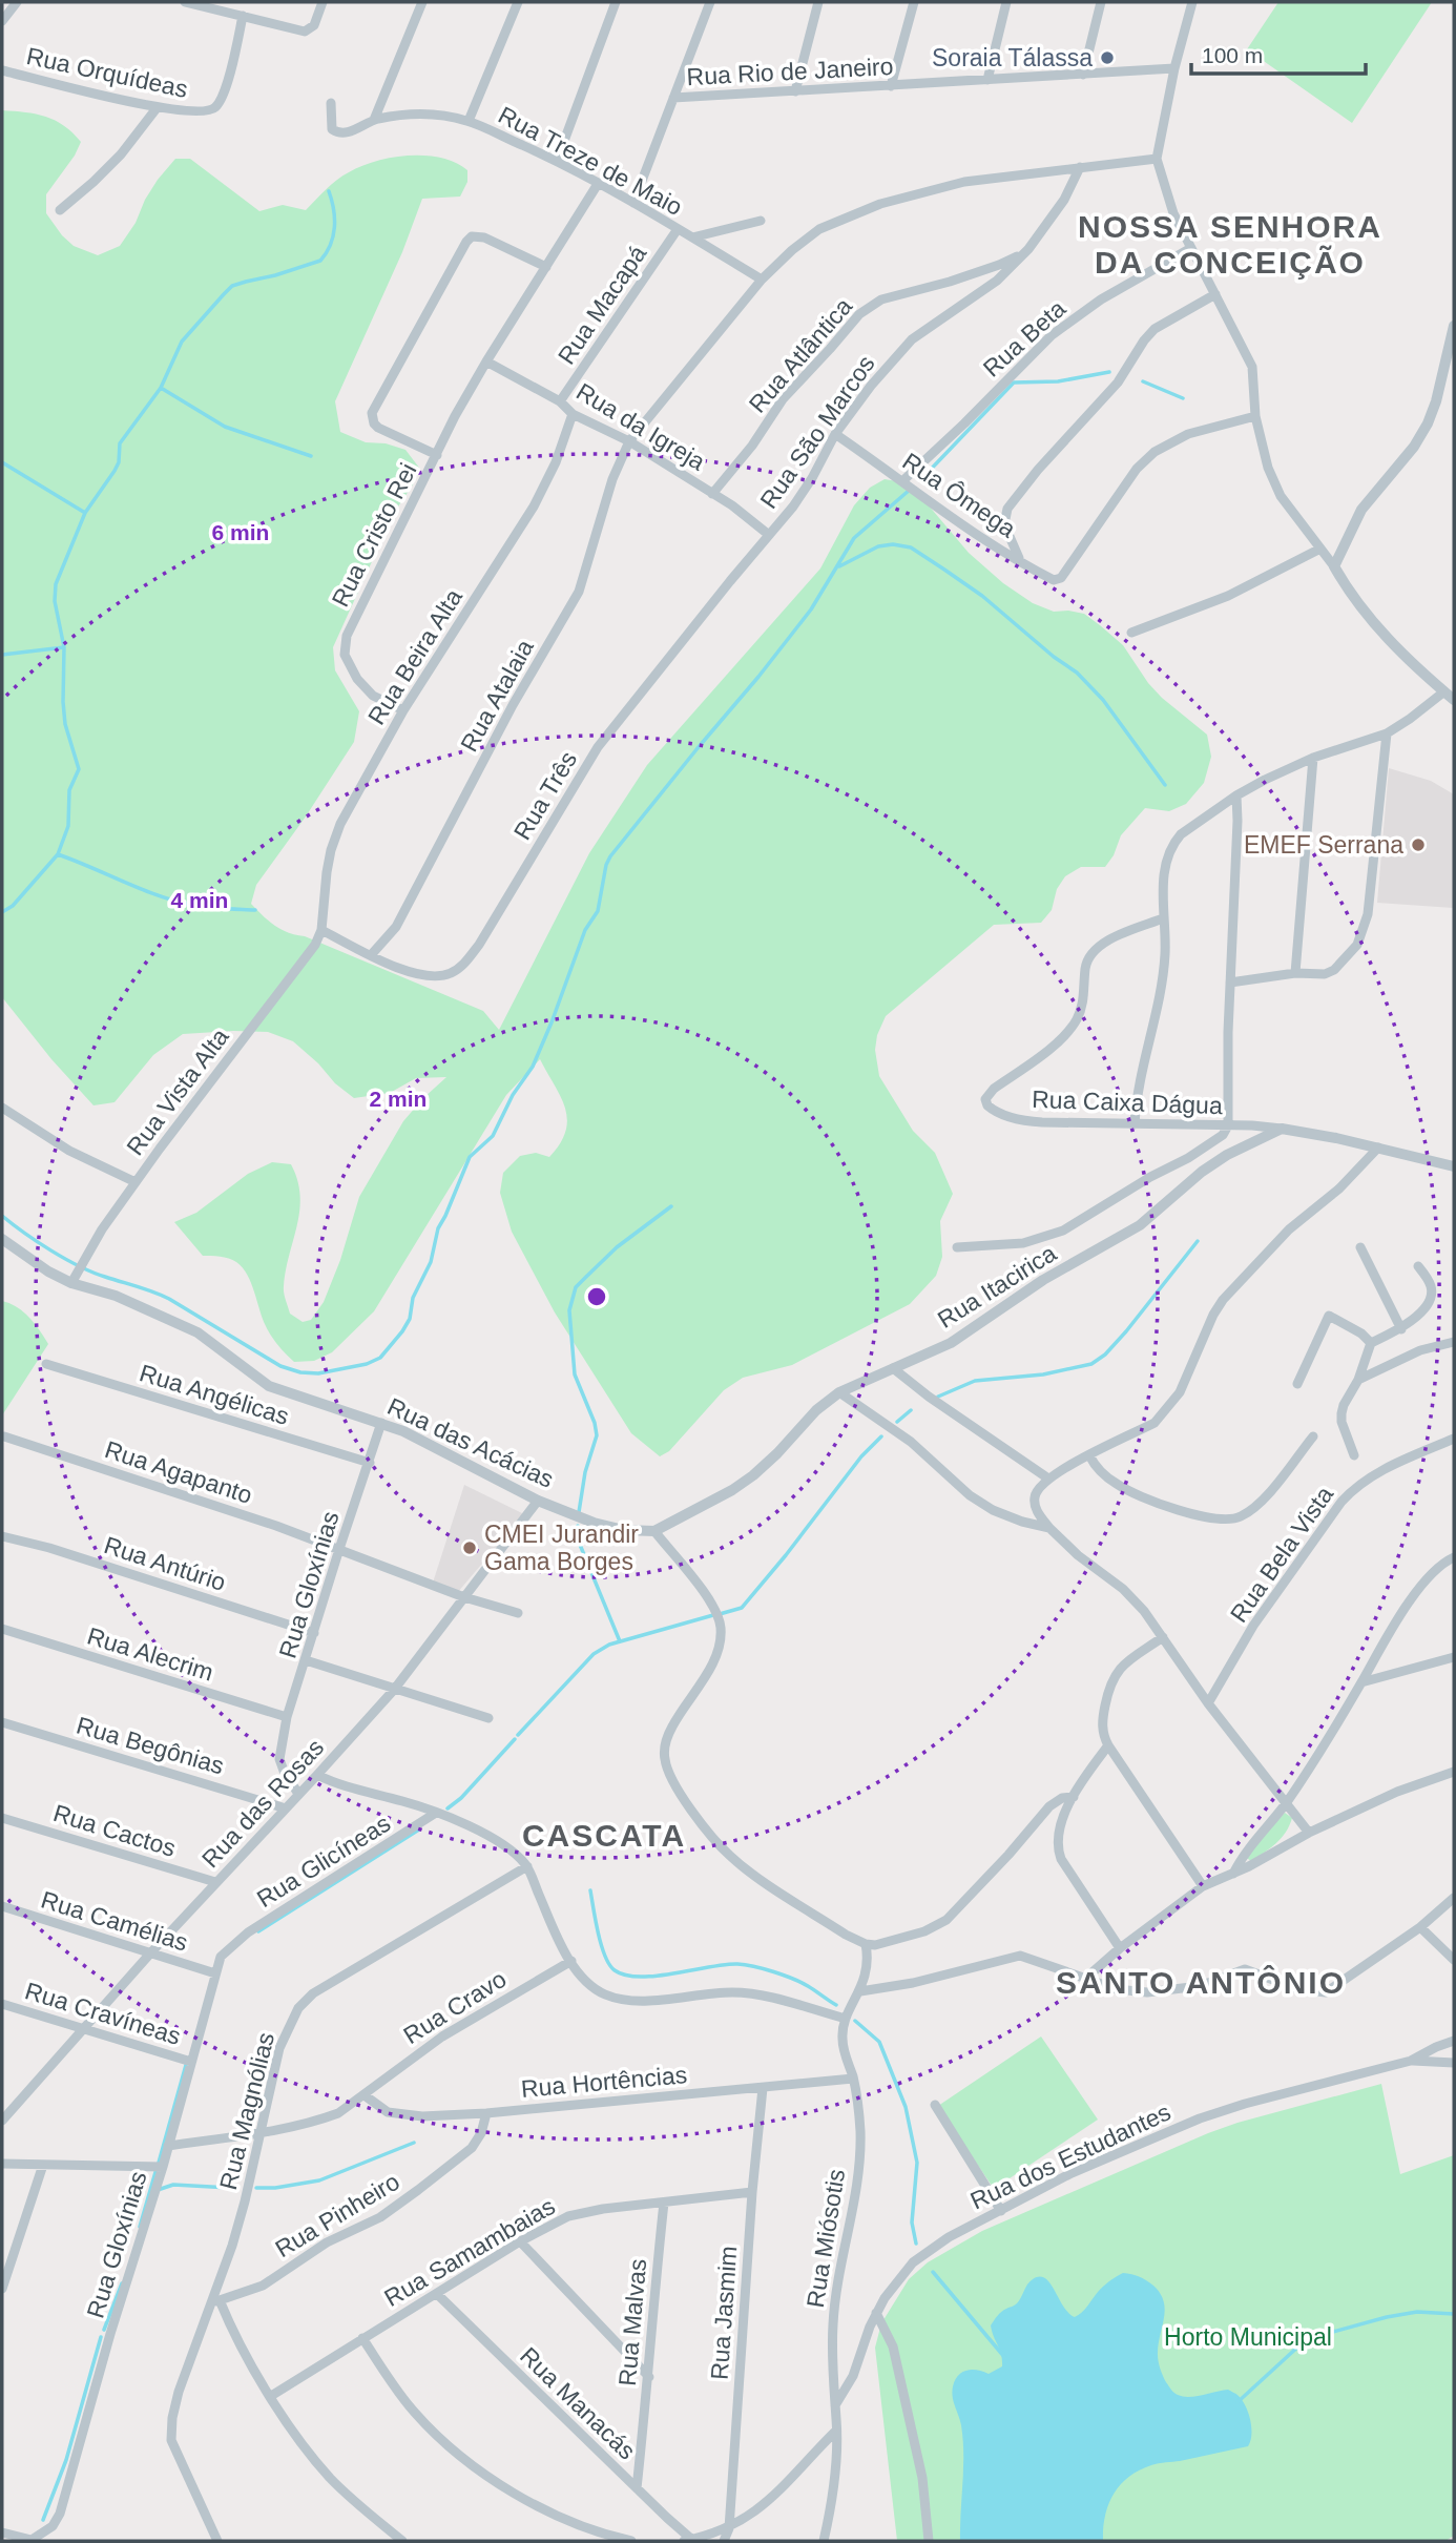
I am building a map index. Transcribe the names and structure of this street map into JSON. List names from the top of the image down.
{
  "streets": {
    "street": [
      "Rua Rio de Janeiro",
      "Rua Orquídeas",
      "Rua Treze de Maio",
      "Rua Macapá",
      "Rua Beta",
      "Rua Atlântica",
      "Rua da Igreja",
      "Rua São Marcos",
      "Rua Ômega",
      "Rua Cristo Rei",
      "Rua Beira Alta",
      "Rua Atalaia",
      "Rua Três",
      "Rua Vista Alta",
      "Rua Caixa Dágua",
      "Rua Itacirica",
      "Rua Angélicas",
      "Rua das Acácias",
      "Rua Agapanto",
      "Rua Bela Vista",
      "Rua Antúrio",
      "Rua Gloxínias",
      "Rua Alecrim",
      "Rua Begônias",
      "Rua das Rosas",
      "Rua Cactos",
      "Rua Glicíneas",
      "Rua Camélias",
      "Rua Cravo",
      "Rua Cravíneas",
      "Rua Hortências",
      "Rua Magnólias",
      "Rua dos Estudantes",
      "Rua Pinheiro",
      "Rua Miósotis",
      "Rua Samambaias",
      "Rua Jasmim",
      "Rua Malvas",
      "Rua Manacás"
    ]
  },
  "crossings": [
    ["Rua Treze de Maio", "Rua Macapá"],
    ["Rua Treze de Maio", "Rua Cristo Rei"],
    ["Rua Treze de Maio", "Rua Atalaia"],
    ["Rua Macapá", "Rua da Igreja"],
    ["Rua Beta", "Rua Ômega"],
    ["Rua Atlântica", "Rua da Igreja"],
    ["Rua Atlântica", "Rua São Marcos"],
    ["Rua da Igreja", "Rua São Marcos"],
    ["Rua da Igreja", "Rua Cristo Rei"],
    ["Rua da Igreja", "Rua Beira Alta"],
    ["Rua da Igreja", "Rua Atalaia"],
    ["Rua da Igreja", "Rua Três"],
    ["Rua São Marcos", "Rua Ômega"],
    ["Rua São Marcos", "Rua Atalaia"],
    ["Rua São Marcos", "Rua Três"],
    ["Rua Cristo Rei", "Rua Beira Alta"],
    ["Rua Beira Alta", "Rua Três"],
    ["Rua Beira Alta", "Rua Vista Alta"],
    ["Rua Atalaia", "Rua Três"],
    ["Rua Três", "Rua Vista Alta"],
    ["Rua Vista Alta", "Rua das Acácias"],
    ["Rua Caixa Dágua", "Rua Itacirica"],
    ["Rua Itacirica", "Rua das Acácias"],
    ["Rua Angélicas", "Rua Gloxínias"],
    ["Rua das Acácias", "Rua Gloxínias"],
    ["Rua das Acácias", "Rua das Rosas"],
    ["Rua Agapanto", "Rua Gloxínias"],
    ["Rua Agapanto", "Rua das Rosas"],
    ["Rua Antúrio", "Rua Gloxínias"],
    ["Rua Gloxínias", "Rua Alecrim"],
    ["Rua Gloxínias", "Rua das Rosas"],
    ["Rua Gloxínias", "Rua Glicíneas"],
    ["Rua Gloxínias", "Rua Camélias"],
    ["Rua Gloxínias", "Rua Cravo"],
    ["Rua Gloxínias", "Rua Cravíneas"],
    ["Rua Begônias", "Rua das Rosas"],
    ["Rua das Rosas", "Rua Cactos"],
    ["Rua das Rosas", "Rua Camélias"],
    ["Rua das Rosas", "Rua Cravíneas"],
    ["Rua Cravo", "Rua Hortências"],
    ["Rua Cravo", "Rua Magnólias"],
    ["Rua Hortências", "Rua Pinheiro"],
    ["Rua Hortências", "Rua Miósotis"],
    ["Rua Hortências", "Rua Jasmim"],
    ["Rua Magnólias", "Rua Pinheiro"],
    ["Rua dos Estudantes", "Rua Miósotis"],
    ["Rua Samambaias", "Rua Jasmim"],
    ["Rua Samambaias", "Rua Malvas"],
    ["Rua Samambaias", "Rua Manacás"],
    ["Rua Malvas", "Rua Manacás"]
  ],
  "districts": ["NOSSA SENHORA DA CONCEIÇÃO", "CASCATA", "SANTO ANTÔNIO"],
  "parks": ["Horto Municipal"],
  "places": ["Soraia Tálassa", "EMEF Serrana", "CMEI Jurandir Gama Borges"],
  "scale_bar": "100 m",
  "rings": ["6 min", "4 min", "2 min"]
}
